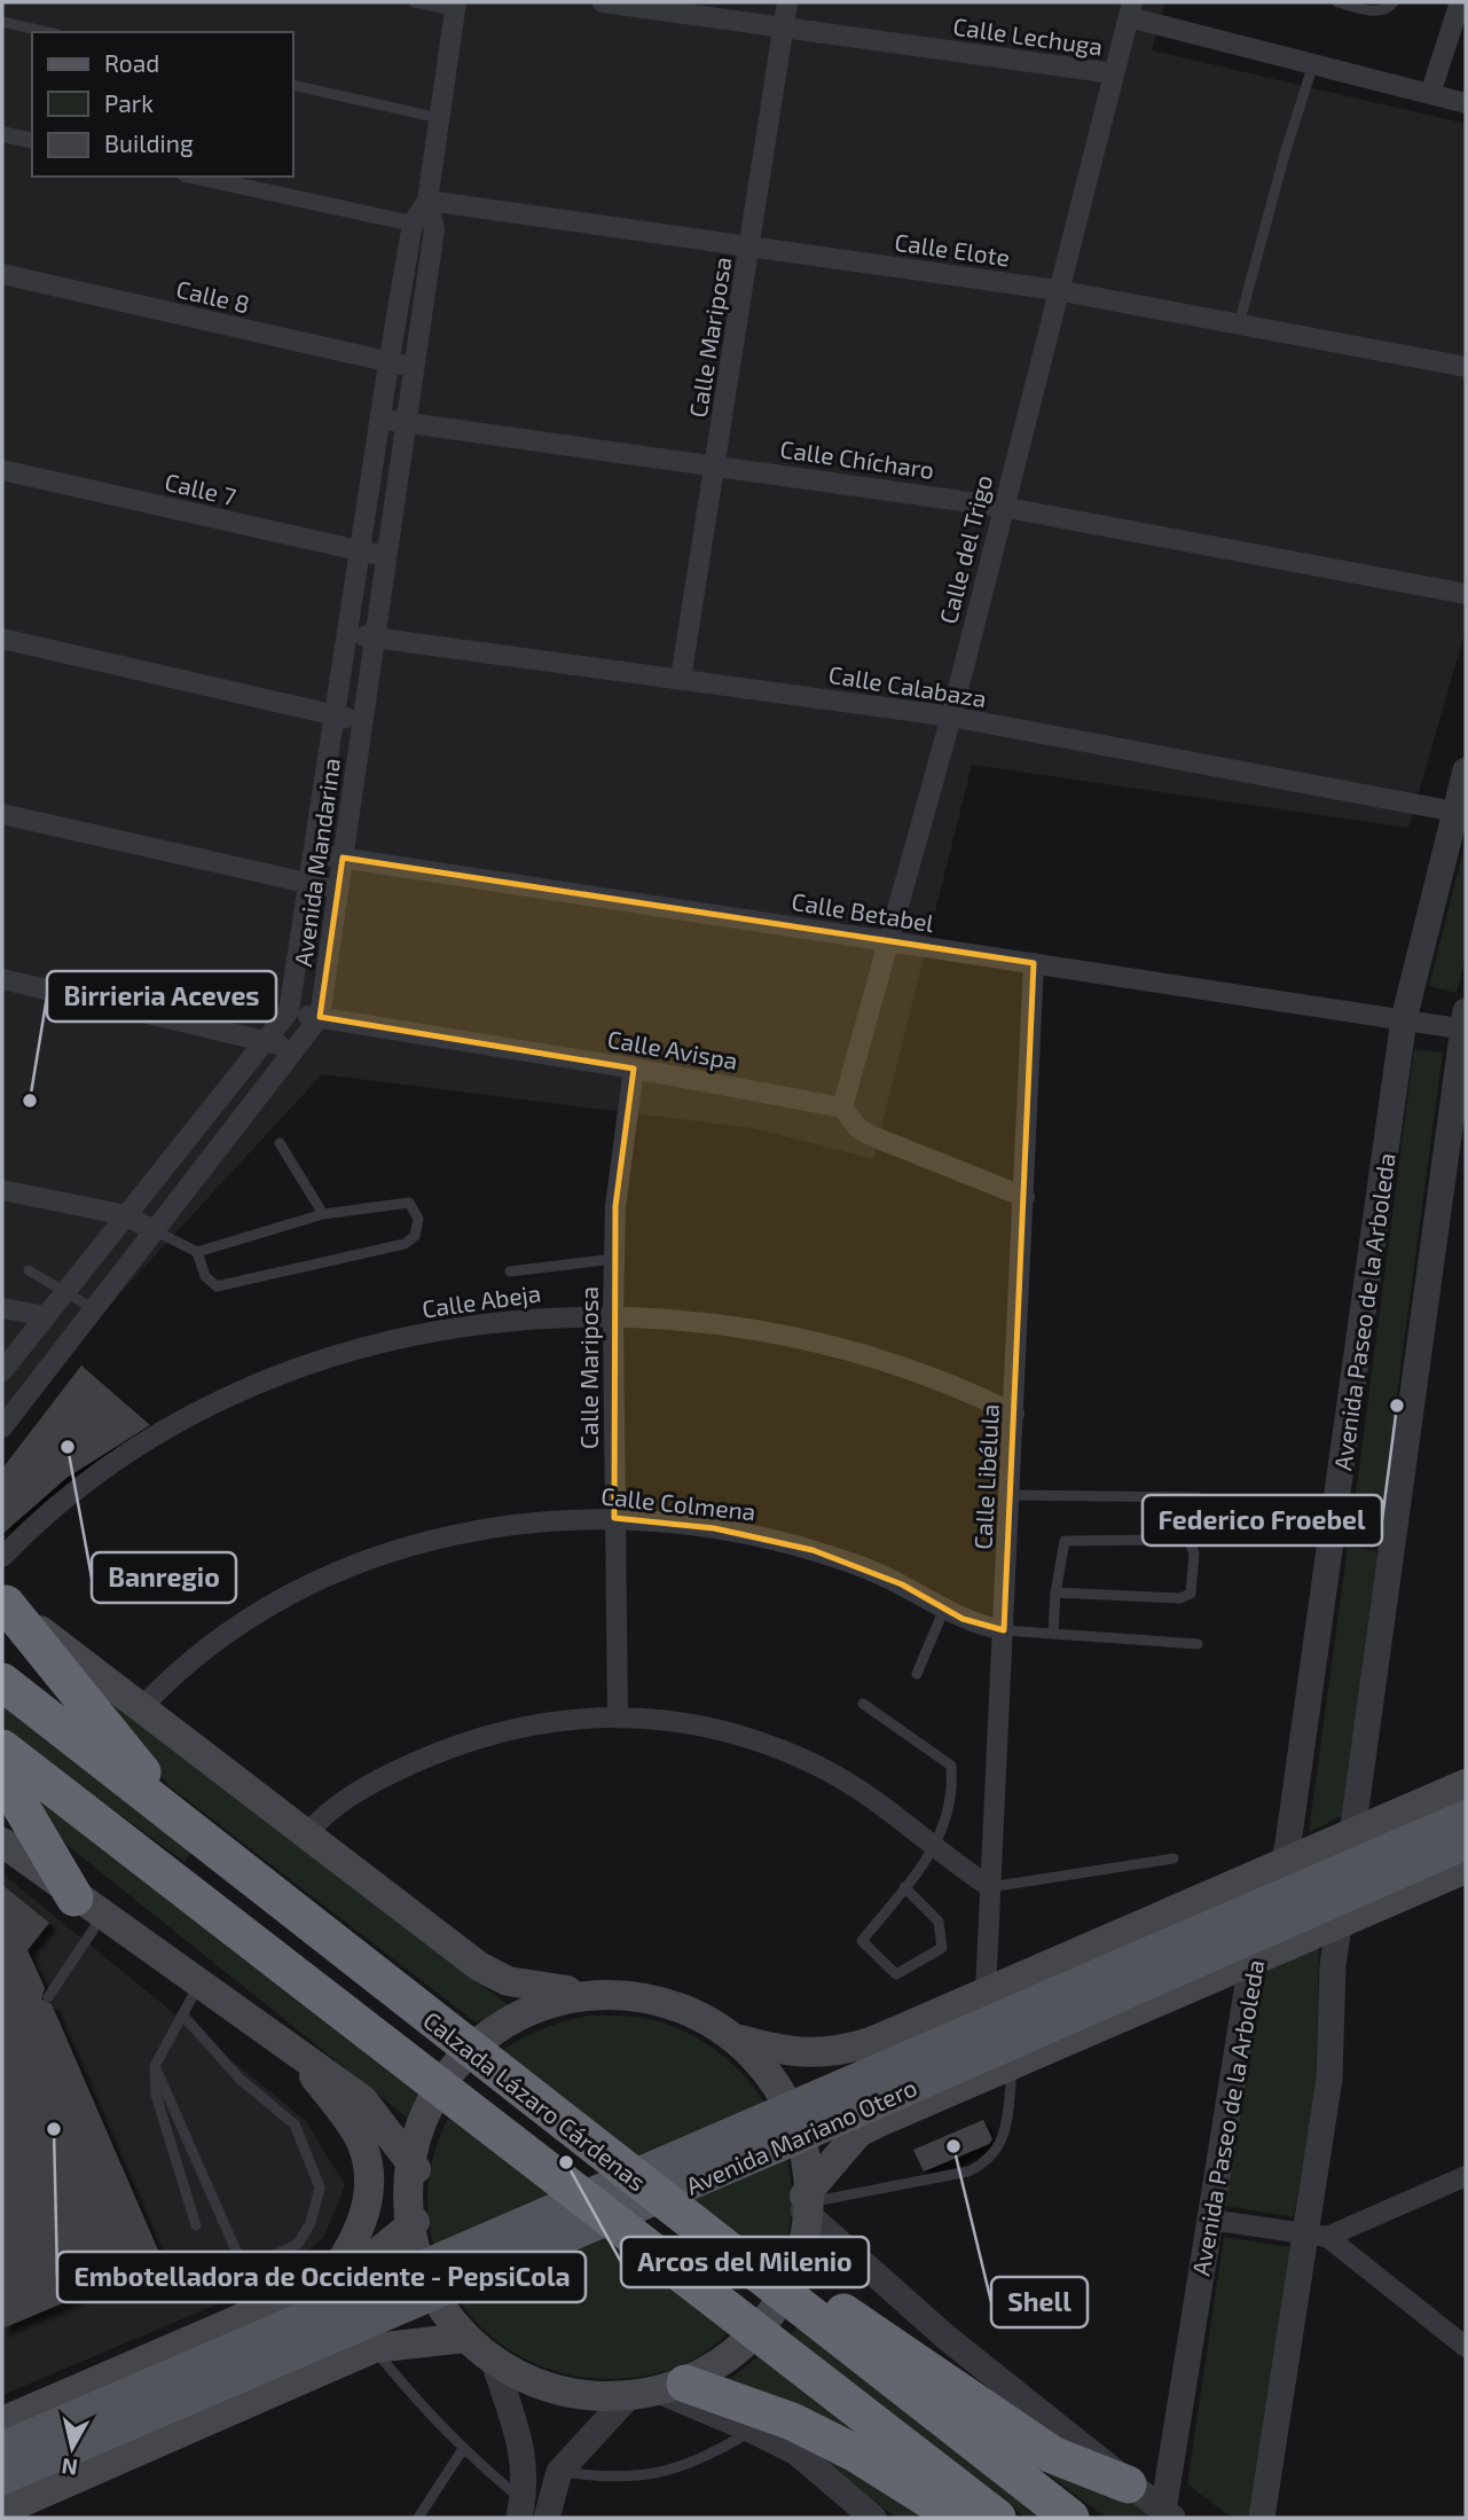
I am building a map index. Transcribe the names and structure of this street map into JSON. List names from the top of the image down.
{
  "streets": {
    "highway": ["Calzada Lázaro Cárdenas"],
    "main road": ["Avenida Mariano Otero"],
    "street": [
      "Calle Lechuga",
      "Calle Elote",
      "Calle 8",
      "Calle Mariposa",
      "Calle Chícharo",
      "Calle 7",
      "Calle del Trigo",
      "Calle Calabaza",
      "Avenida Mandarina",
      "Calle Betabel",
      "Calle Avispa",
      "Calle Abeja",
      "Avenida Paseo de la Arboleda",
      "Calle Libélula",
      "Calle Colmena"
    ]
  },
  "crossings": [
    ["Calle Lechuga", "Calle Mariposa"],
    ["Calle Lechuga", "Calle del Trigo"],
    ["Calle Elote", "Calle Mariposa"],
    ["Calle Elote", "Calle del Trigo"],
    ["Calle Elote", "Avenida Mandarina"],
    ["Calle 8", "Avenida Mandarina"],
    ["Calle Mariposa", "Calle Chícharo"],
    ["Calle Mariposa", "Calle Calabaza"],
    ["Calle Mariposa", "Calle Avispa"],
    ["Calle Mariposa", "Calle Abeja"],
    ["Calle Mariposa", "Calle Colmena"],
    ["Calle Chícharo", "Calle del Trigo"],
    ["Calle Chícharo", "Avenida Mandarina"],
    ["Calle 7", "Avenida Mandarina"],
    ["Calle del Trigo", "Calle Calabaza"],
    ["Calle del Trigo", "Calle Betabel"],
    ["Calle del Trigo", "Calle Avispa"],
    ["Calle Calabaza", "Avenida Mandarina"],
    ["Calle Calabaza", "Avenida Paseo de la Arboleda"],
    ["Avenida Mandarina", "Calle Betabel"],
    ["Avenida Mandarina", "Calle Avispa"],
    ["Calle Betabel", "Avenida Paseo de la Arboleda"],
    ["Calle Betabel", "Calle Libélula"],
    ["Calle Abeja", "Calle Libélula"],
    ["Avenida Paseo de la Arboleda", "Avenida Mariano Otero"],
    ["Calle Libélula", "Calle Colmena"]
  ],
  "places": [
    "Birrieria Aceves",
    "Federico Froebel",
    "Banregio",
    "Embotelladora de Occidente - PepsiCola",
    "Shell",
    "Arcos del Milenio"
  ],
  "legend": ["Road", "Park", "Building"],
  "north": "bottom"
}
